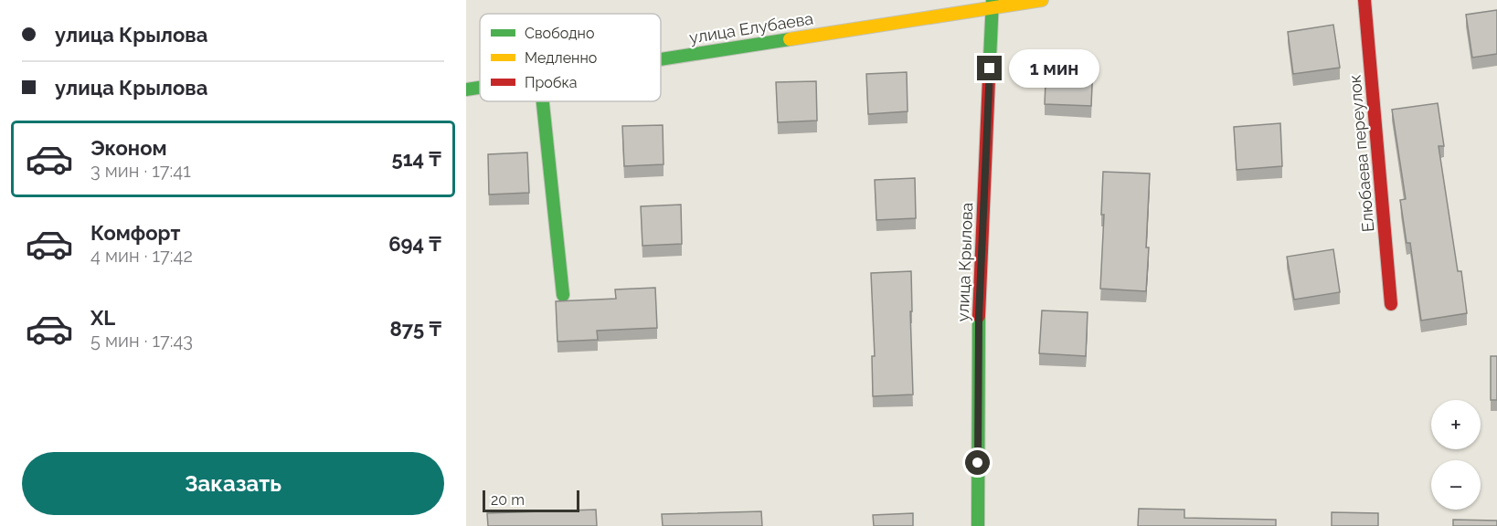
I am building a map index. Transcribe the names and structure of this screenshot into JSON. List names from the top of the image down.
{
  "streets": {
    "street": ["улица Елубаева", "Елюбаева переулок", "улица Крылова"]
  },
  "crossings": [
    ["улица Елубаева", "улица Крылова"]
  ],
  "legend": ["Свободно", "Медленно", "Пробка"],
  "scale_bar": "20 m",
  "page": {
    "banner": ["улица Крылова", "улица Крылова"],
    "bubble": "1 мин",
    "list": [
      {
        "name": "Эконом",
        "note": "3 мин · 17:41",
        "value": "514 ₸"
      },
      {
        "name": "Комфорт",
        "note": "4 мин · 17:42",
        "value": "694 ₸"
      },
      {
        "name": "XL",
        "note": "5 мин · 17:43",
        "value": "875 ₸"
      }
    ],
    "map_buttons": ["+", "−"],
    "buttons": "Заказать",
    "scale": "20 m"
  }
}
